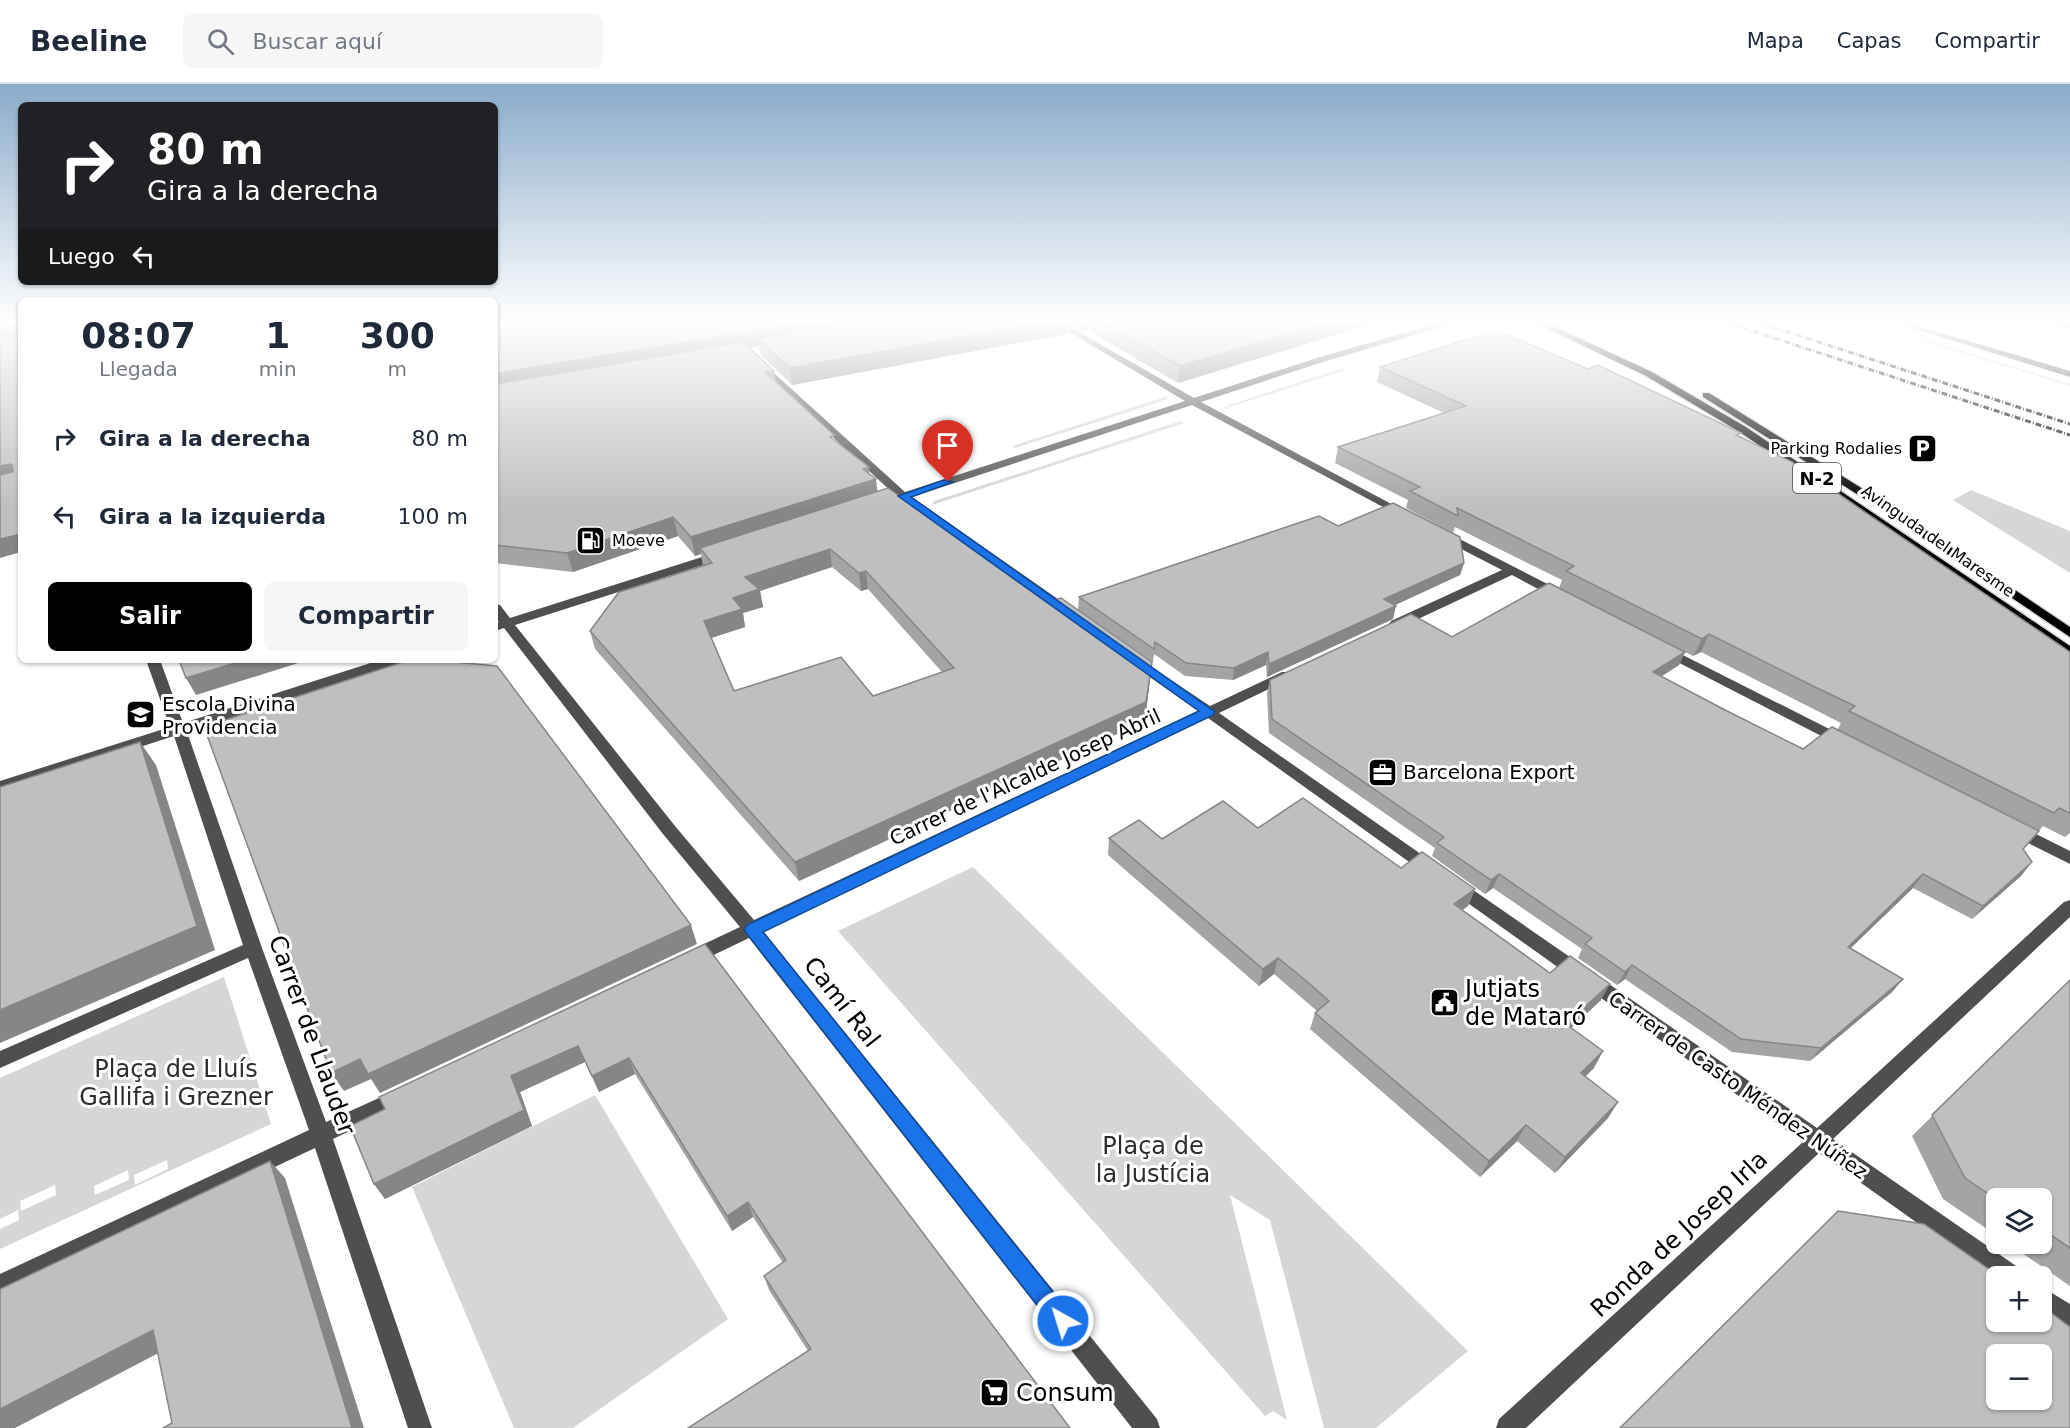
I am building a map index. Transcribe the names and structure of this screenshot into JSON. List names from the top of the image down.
{
  "streets": {
    "main road": ["N-2", "Avinguda del Maresme"],
    "street": [
      "Carrer de l'Alcalde Josep Abril",
      "Camí Ral",
      "Carrer de Llauder",
      "Carrer de Casto Méndez Núñez",
      "Ronda de Josep Irla"
    ]
  },
  "crossings": [
    ["Carrer de l'Alcalde Josep Abril", "Camí Ral"],
    ["Carrer de l'Alcalde Josep Abril", "Carrer de Casto Méndez Núñez"],
    ["Carrer de Casto Méndez Núñez", "Ronda de Josep Irla"]
  ],
  "parks": ["Plaça de Lluís Gallifa i Grezner", "Plaça de la Justícia"],
  "places": {
    "parking": ["Parking Rodalies"],
    "fuel station": ["Moeve"],
    "school or university": ["Escola Divina Providencia"],
    "office": ["Barcelona Export"],
    "public building": ["Jutjats de Mataró"],
    "supermarket": ["Consum"]
  },
  "page": {
    "header": "Beeline",
    "search": "Buscar aquí",
    "nav": ["Mapa", "Capas", "Compartir"],
    "turn": ["80 m", "Gira a la derecha"],
    "then": "Luego",
    "eta": [
      "08:07",
      "Llegada",
      "1",
      "min",
      "300",
      "m"
    ],
    "list": [
      {
        "name": "Gira a la derecha",
        "value": "80 m"
      },
      {
        "name": "Gira a la izquierda",
        "value": "100 m"
      }
    ],
    "buttons": ["Salir", "Compartir"],
    "map_buttons": ["+", "−"]
  }
}
